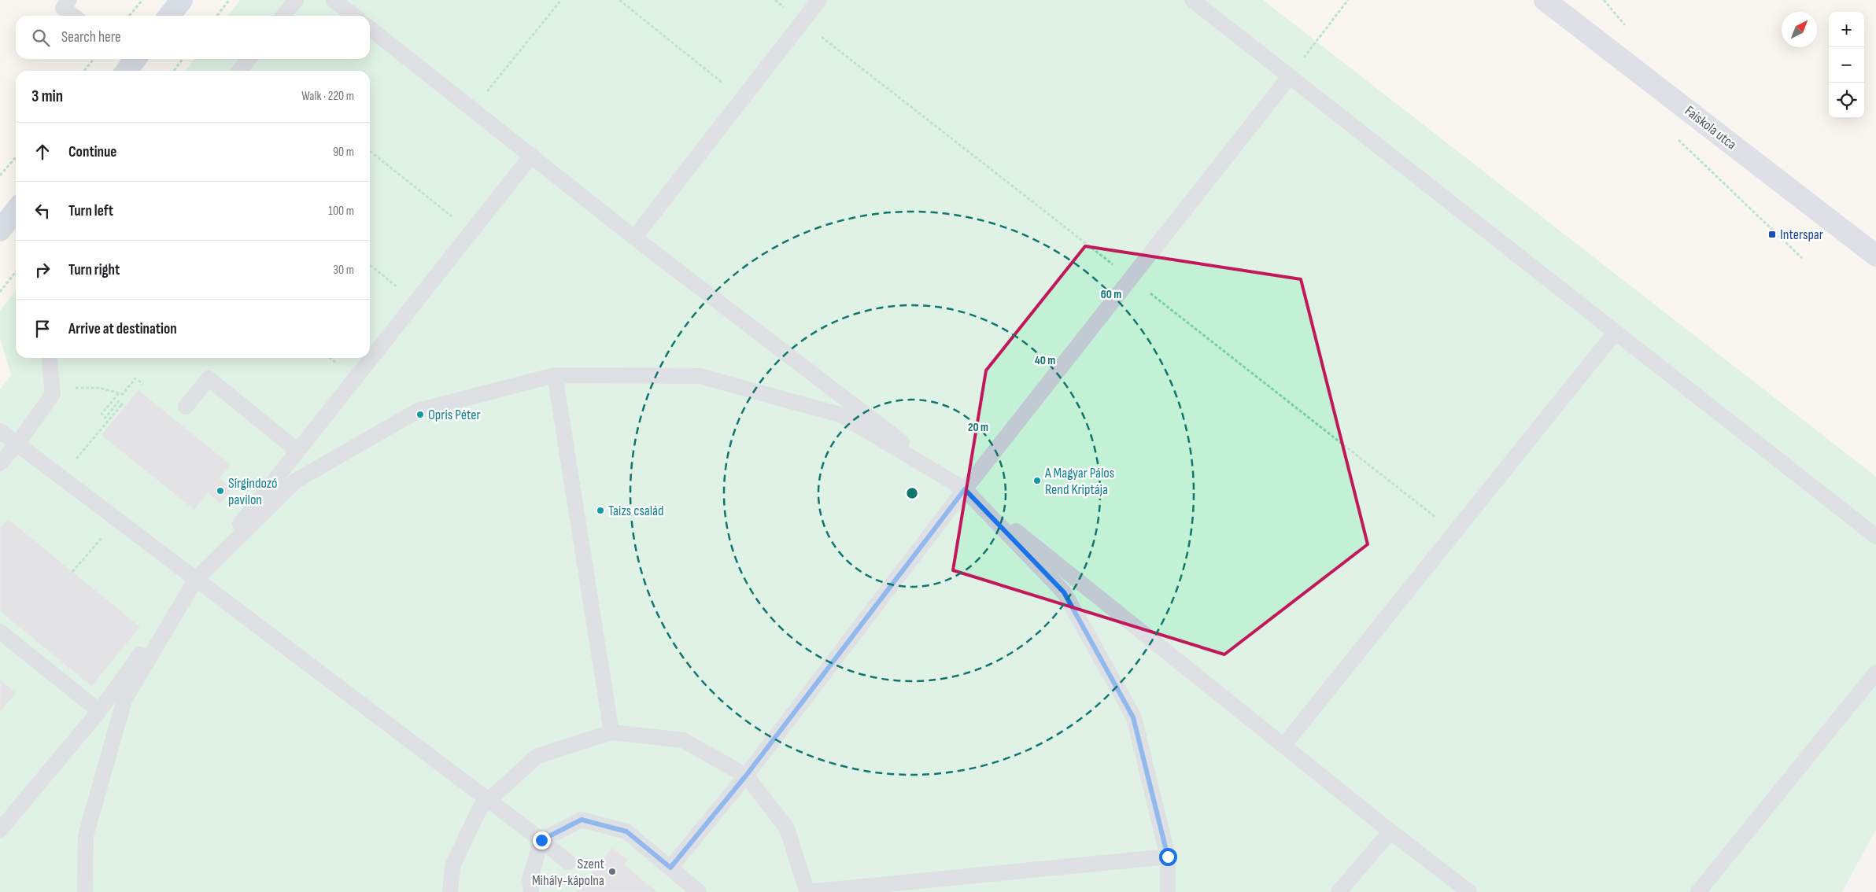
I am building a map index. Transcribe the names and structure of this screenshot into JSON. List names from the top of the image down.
{
  "streets": {
    "street": ["Faiskola utca"]
  },
  "places": {
    "transit": ["Interspar"],
    "other": [
      "Opris Péter",
      "A Magyar Pálos Rend Kriptája",
      "Sírgindozó pavilon",
      "Taizs család",
      "Szent Mihály-kápolna"
    ]
  },
  "north": "top right",
  "page": {
    "map_buttons": ["+", "−"],
    "search": "Search here",
    "heading": ["3 min", "Walk · 220 m"],
    "list": [
      ["Continue", "90 m"],
      ["Turn left", "100 m"],
      ["Turn right", "30 m"],
      "Arrive at destination"
    ]
  },
  "rings": ["60 m", "40 m", "20 m"]
}
